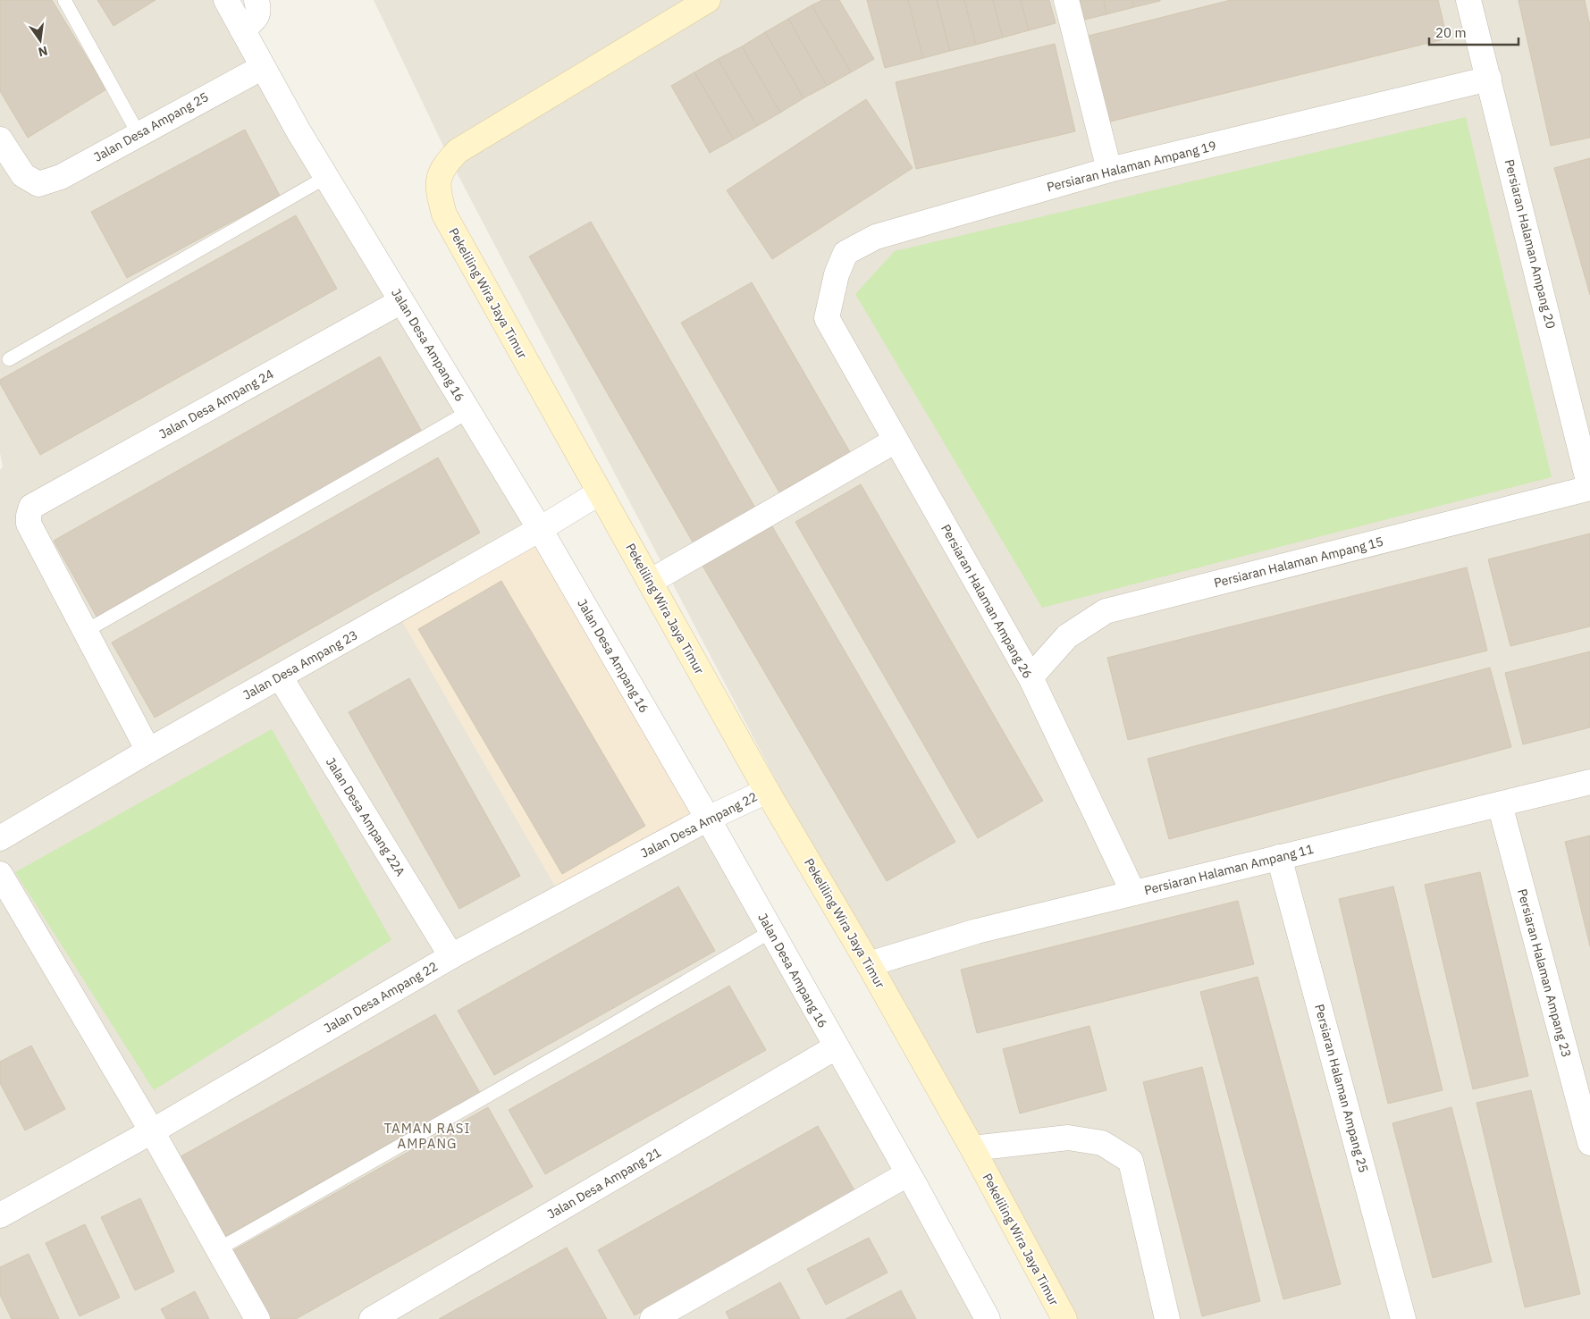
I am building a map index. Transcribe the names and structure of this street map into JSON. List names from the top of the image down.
{
  "streets": {
    "street": [
      "Jalan Desa Ampang 25",
      "Persiaran Halaman Ampang 19",
      "Persiaran Halaman Ampang 20",
      "Pekeliling Wira Jaya Timur",
      "Jalan Desa Ampang 16",
      "Jalan Desa Ampang 24",
      "Persiaran Halaman Ampang 15",
      "Persiaran Halaman Ampang 26",
      "Jalan Desa Ampang 23",
      "Jalan Desa Ampang 22A",
      "Jalan Desa Ampang 22",
      "Persiaran Halaman Ampang 11",
      "Persiaran Halaman Ampang 23",
      "Persiaran Halaman Ampang 25",
      "Jalan Desa Ampang 21"
    ]
  },
  "crossings": [
    ["Jalan Desa Ampang 25", "Jalan Desa Ampang 16"],
    ["Persiaran Halaman Ampang 19", "Persiaran Halaman Ampang 20"],
    ["Persiaran Halaman Ampang 19", "Persiaran Halaman Ampang 26"],
    ["Persiaran Halaman Ampang 20", "Persiaran Halaman Ampang 15"],
    ["Pekeliling Wira Jaya Timur", "Jalan Desa Ampang 23"],
    ["Pekeliling Wira Jaya Timur", "Jalan Desa Ampang 22"],
    ["Pekeliling Wira Jaya Timur", "Persiaran Halaman Ampang 11"],
    ["Jalan Desa Ampang 16", "Jalan Desa Ampang 24"],
    ["Jalan Desa Ampang 16", "Jalan Desa Ampang 23"],
    ["Jalan Desa Ampang 16", "Jalan Desa Ampang 22"],
    ["Jalan Desa Ampang 16", "Jalan Desa Ampang 21"],
    ["Persiaran Halaman Ampang 15", "Persiaran Halaman Ampang 26"],
    ["Persiaran Halaman Ampang 26", "Persiaran Halaman Ampang 11"],
    ["Jalan Desa Ampang 23", "Jalan Desa Ampang 22A"],
    ["Jalan Desa Ampang 22A", "Jalan Desa Ampang 22"],
    ["Persiaran Halaman Ampang 11", "Persiaran Halaman Ampang 23"],
    ["Persiaran Halaman Ampang 11", "Persiaran Halaman Ampang 25"]
  ],
  "districts": ["TAMAN RASI AMPANG"],
  "scale_bar": "20 m",
  "north": "bottom"
}
